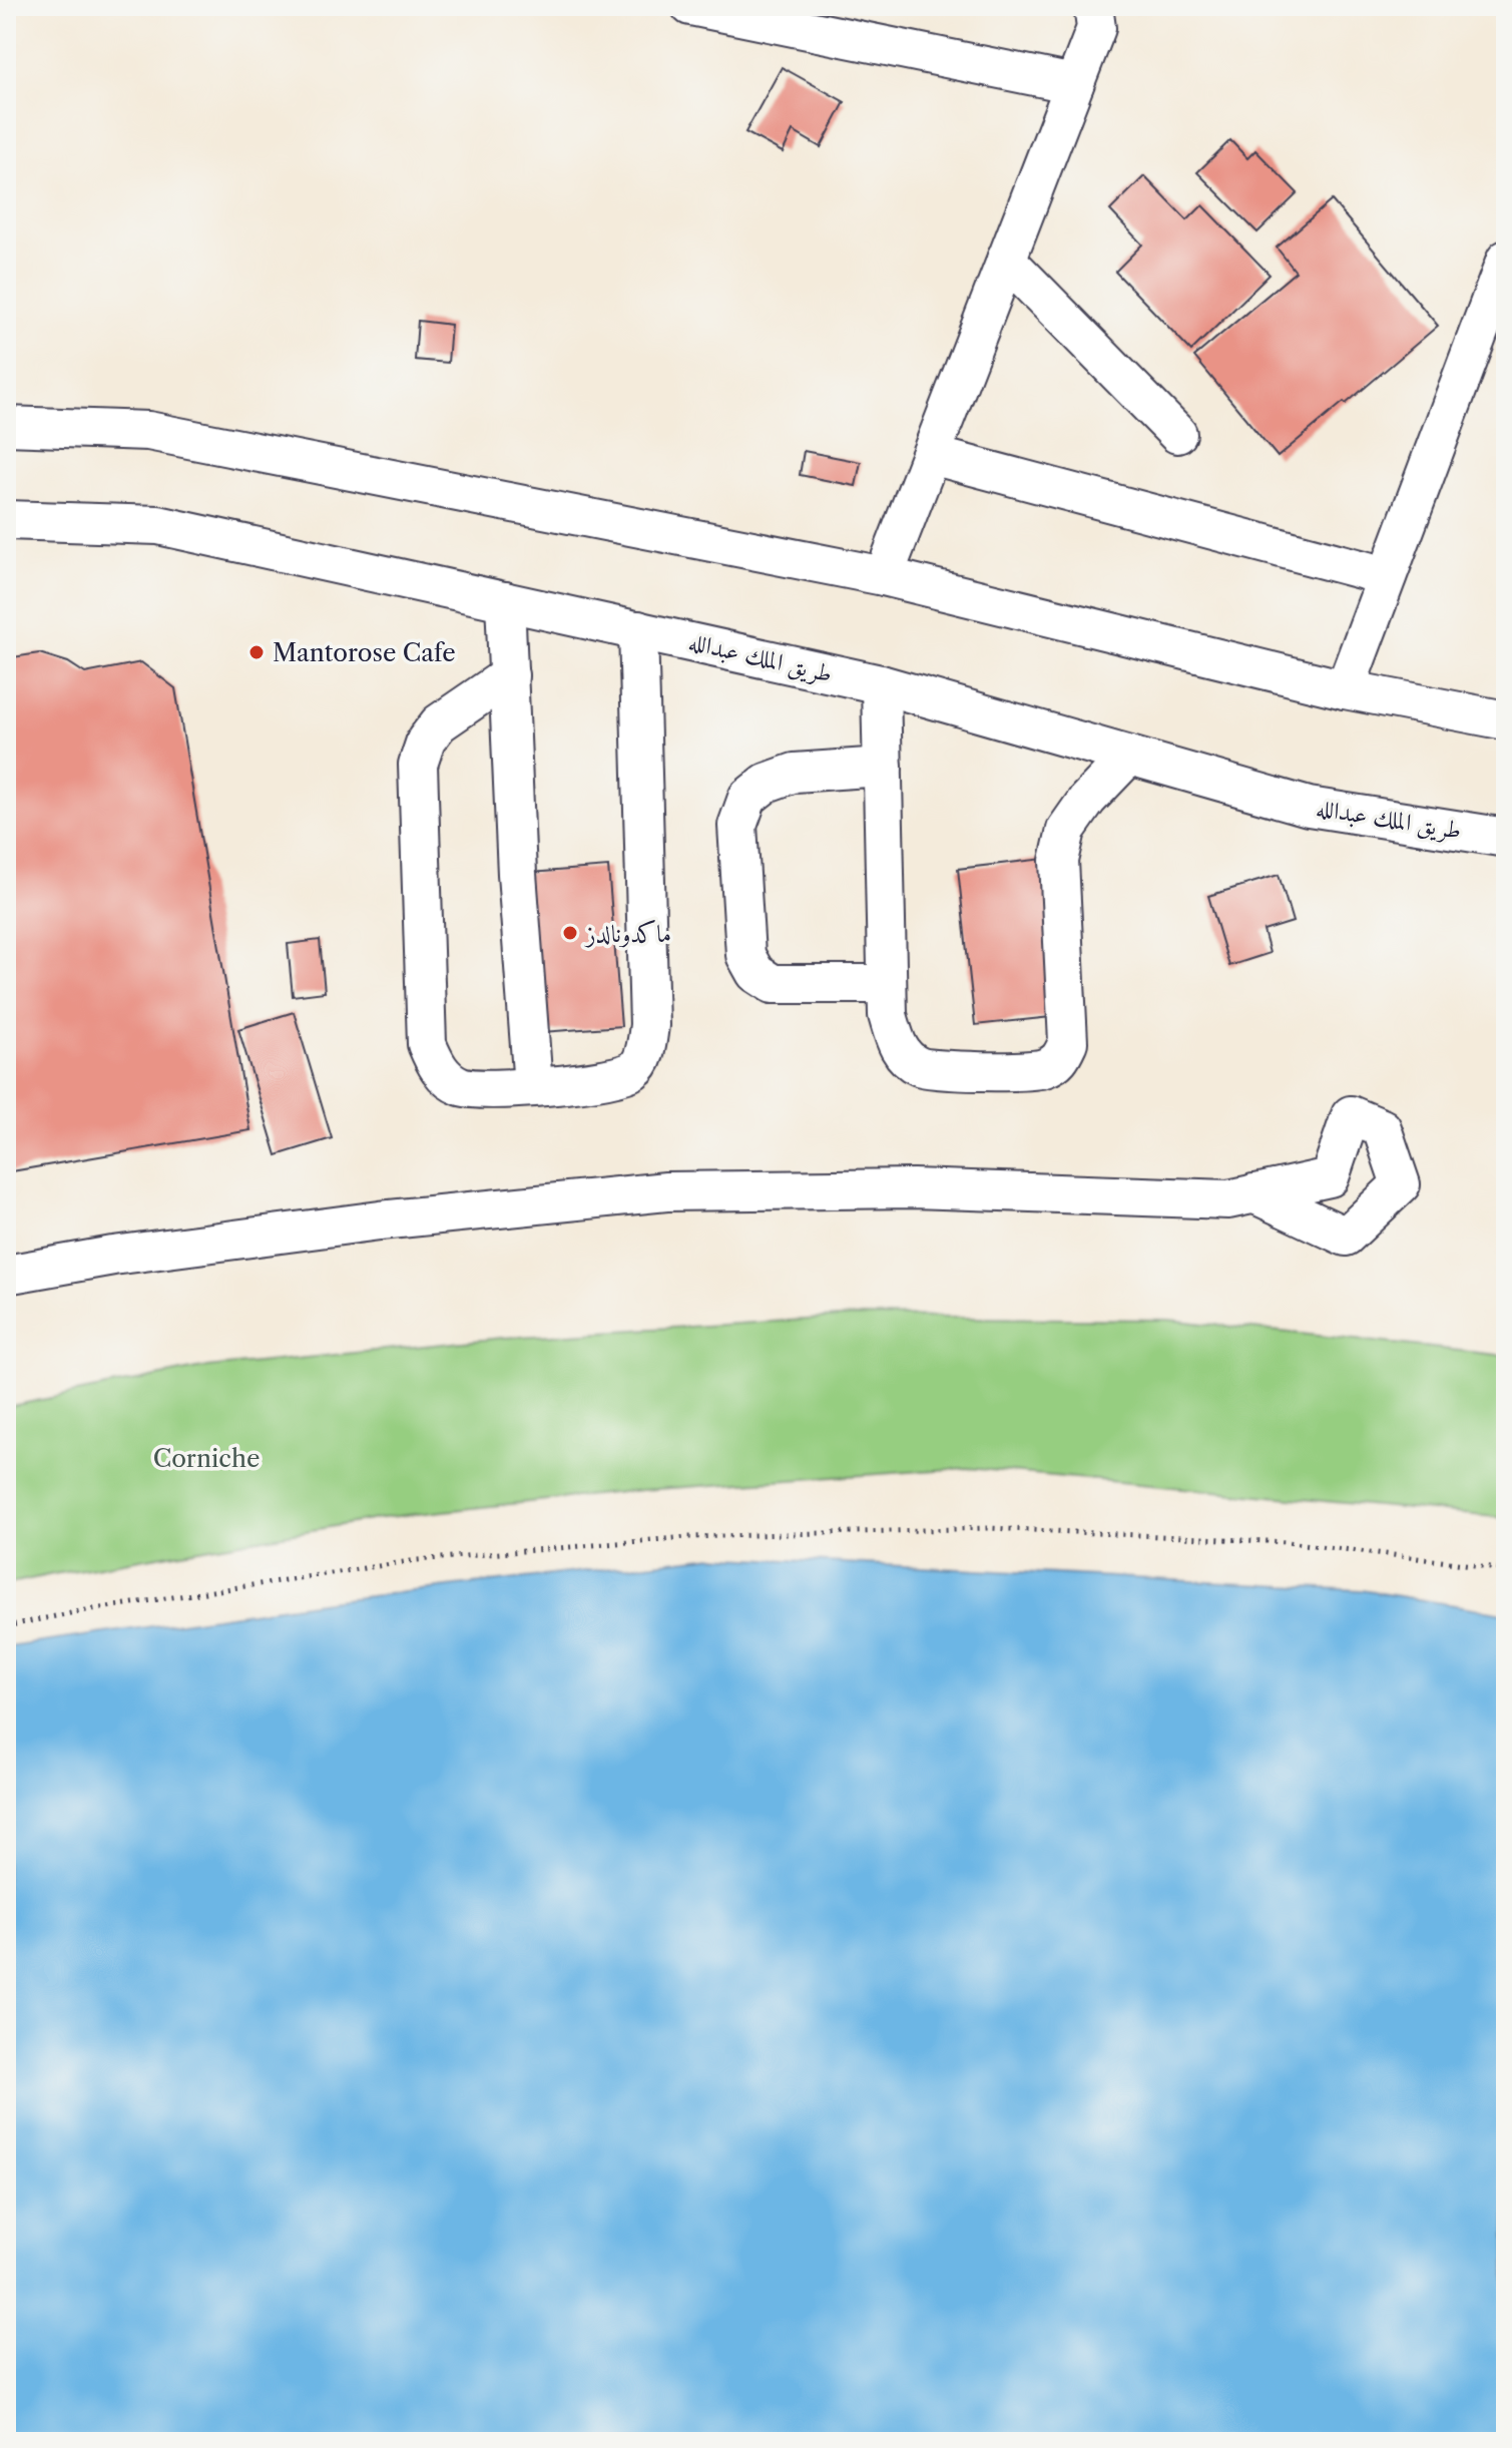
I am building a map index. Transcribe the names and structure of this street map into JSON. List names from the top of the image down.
{
  "streets": {
    "street": ["طريق الملك عبدالله"]
  },
  "parks": ["Corniche"],
  "places": ["Mantorose Cafe", "ماكدونالدز"]
}
